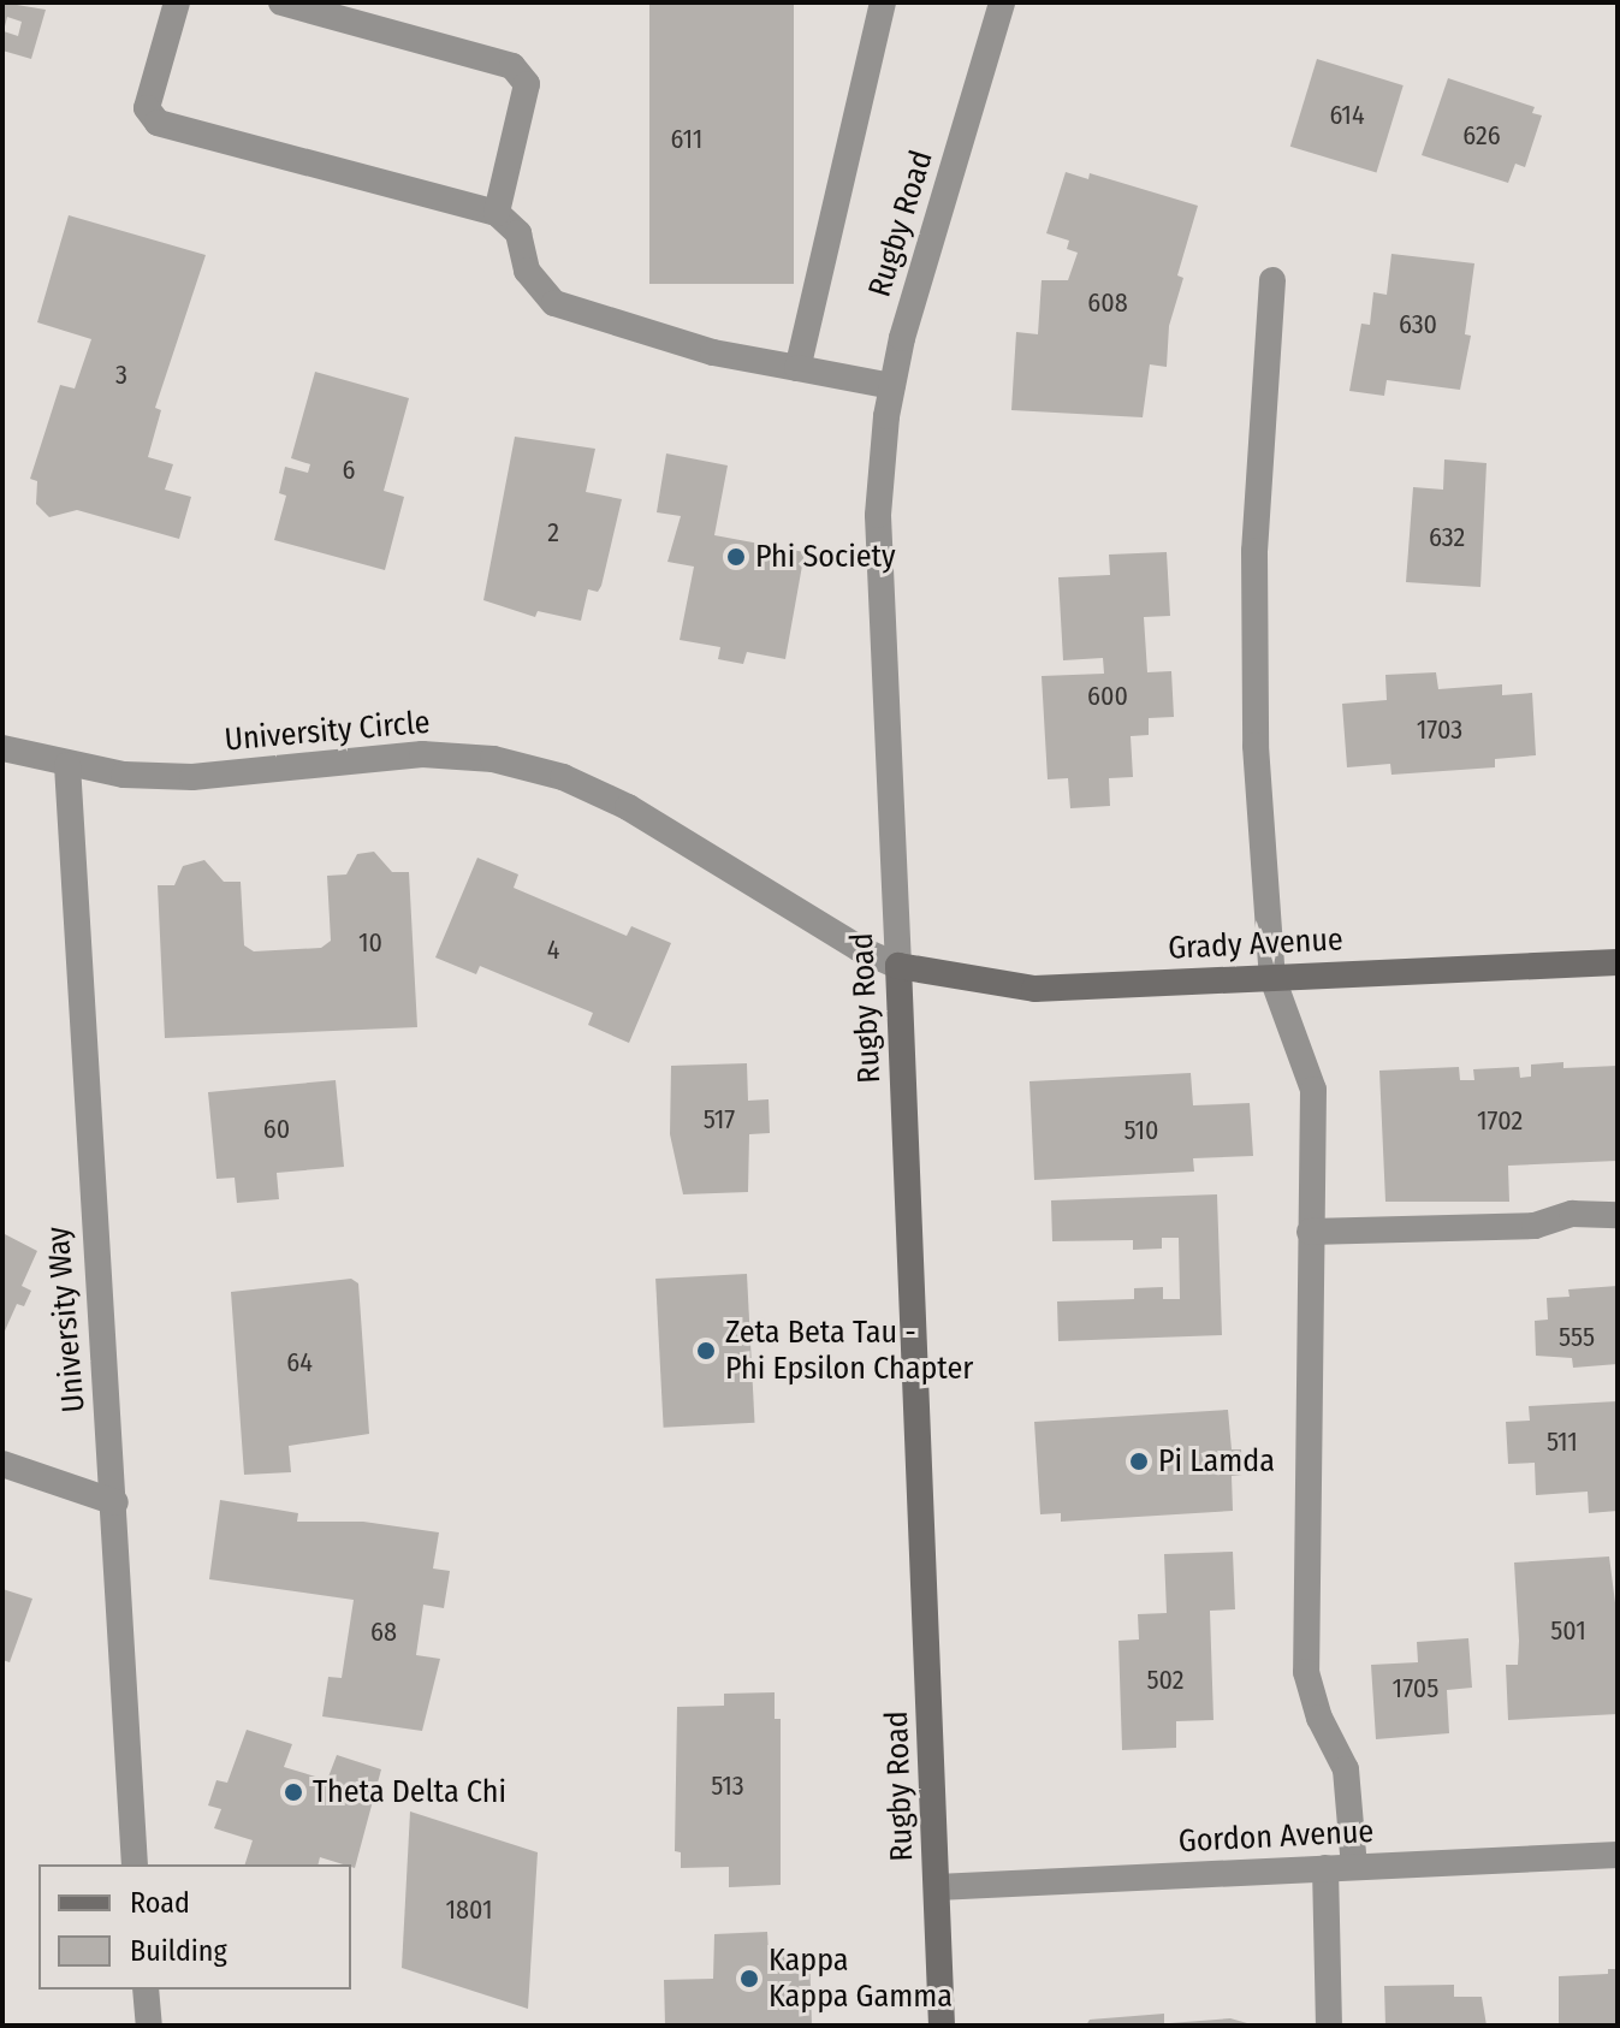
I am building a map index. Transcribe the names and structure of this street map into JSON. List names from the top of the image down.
{
  "streets": {
    "main road": ["Rugby Road", "Grady Avenue"],
    "street": ["University Circle", "University Way", "Gordon Avenue"]
  },
  "crossings": [
    ["Rugby Road", "University Circle"],
    ["Rugby Road", "Grady Avenue"],
    ["Rugby Road", "Gordon Avenue"],
    ["University Circle", "Grady Avenue"],
    ["University Circle", "University Way"]
  ],
  "places": [
    "Phi Society",
    "Zeta Beta Tau - Phi Epsilon Chapter",
    "Pi Lamda",
    "Theta Delta Chi",
    "Kappa Kappa Gamma"
  ],
  "house_numbers": [
    "614",
    "626",
    "611",
    "608",
    "630",
    "3",
    "6",
    "2",
    "632",
    "600",
    "1703",
    "10",
    "4",
    "517",
    "1702",
    "60",
    "510",
    "555",
    "64",
    "511",
    "501",
    "68",
    "502",
    "1705",
    "513",
    "1801"
  ],
  "legend": ["Road", "Building"]
}
